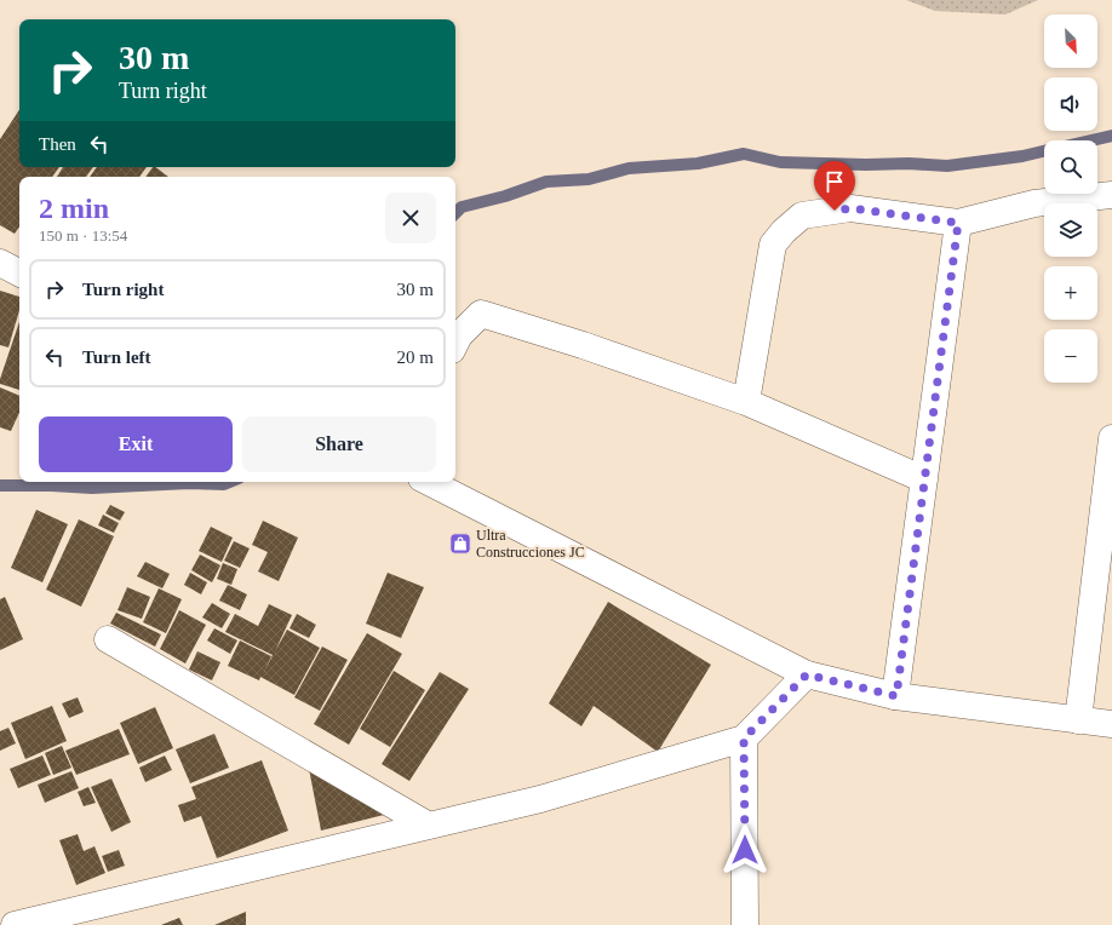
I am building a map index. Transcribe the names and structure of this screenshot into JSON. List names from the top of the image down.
{
  "places": {
    "shop": ["Ultra Construcciones JC"]
  },
  "north": "bottom right",
  "page": {
    "map_buttons": ["+", "−"],
    "turn": ["30 m", "Turn right"],
    "then": "Then",
    "heading": ["2 min", "150 m · 13:54"],
    "list": [
      {
        "name": "Turn right",
        "value": "30 m"
      },
      {
        "name": "Turn left",
        "value": "20 m"
      }
    ],
    "buttons": ["Exit", "Share"]
  }
}
